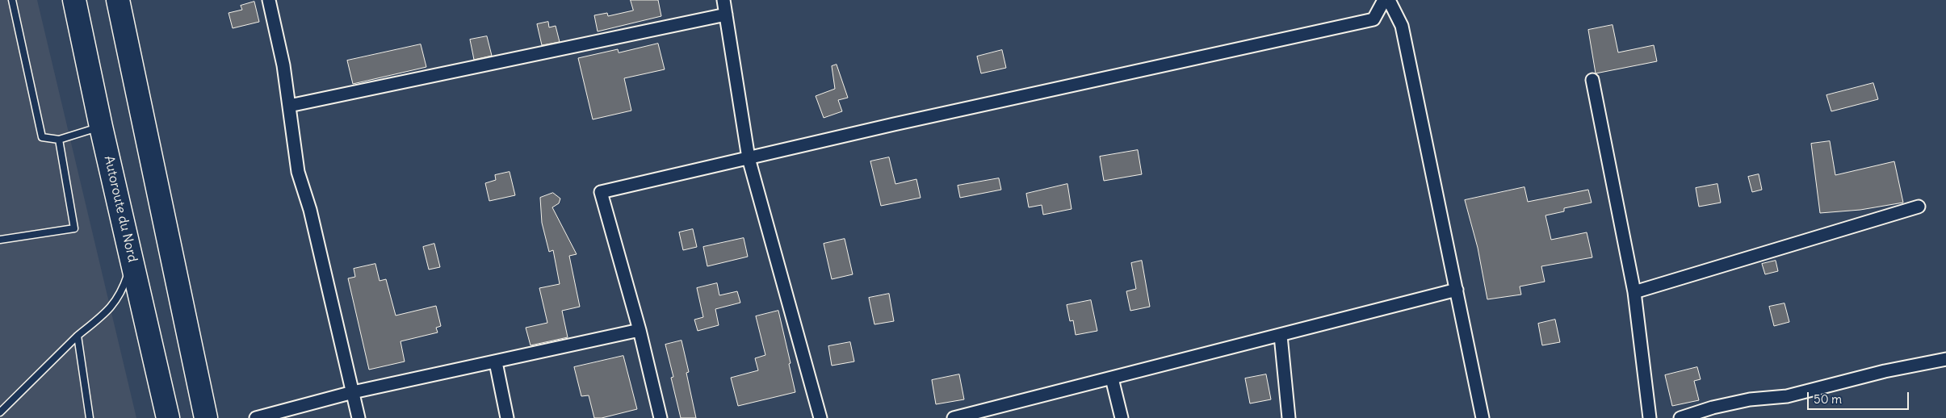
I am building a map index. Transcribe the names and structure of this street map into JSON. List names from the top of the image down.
{
  "streets": {
    "highway": ["Autoroute du Nord"]
  },
  "scale_bar": "50 m"
}
